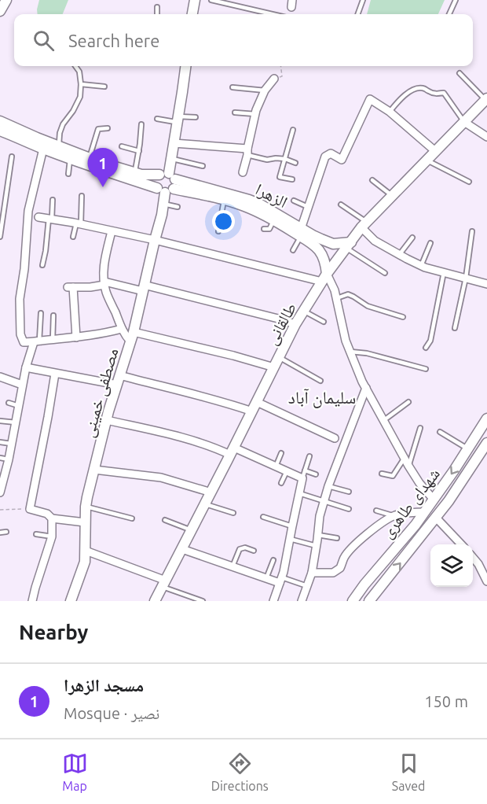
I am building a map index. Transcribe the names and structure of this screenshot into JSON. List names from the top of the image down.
{
  "streets": {
    "street": [
      "الزهرا",
      "طالقانی",
      "مصطفی خمینی",
      "شهدای طاهری"
    ]
  },
  "crossings": [
    ["الزهرا", "طالقانی"],
    ["الزهرا", "مصطفی خمینی"]
  ],
  "districts": ["سلیمان آباد"],
  "page": {
    "search": "Search here",
    "pins": "1",
    "heading": "Nearby",
    "list": [
      {
        "mark": "1",
        "name": "مسجد الزهرا",
        "note": "Mosque · نصیر",
        "value": "150 m"
      }
    ],
    "nav": ["Map", "Directions", "Saved"]
  }
}
